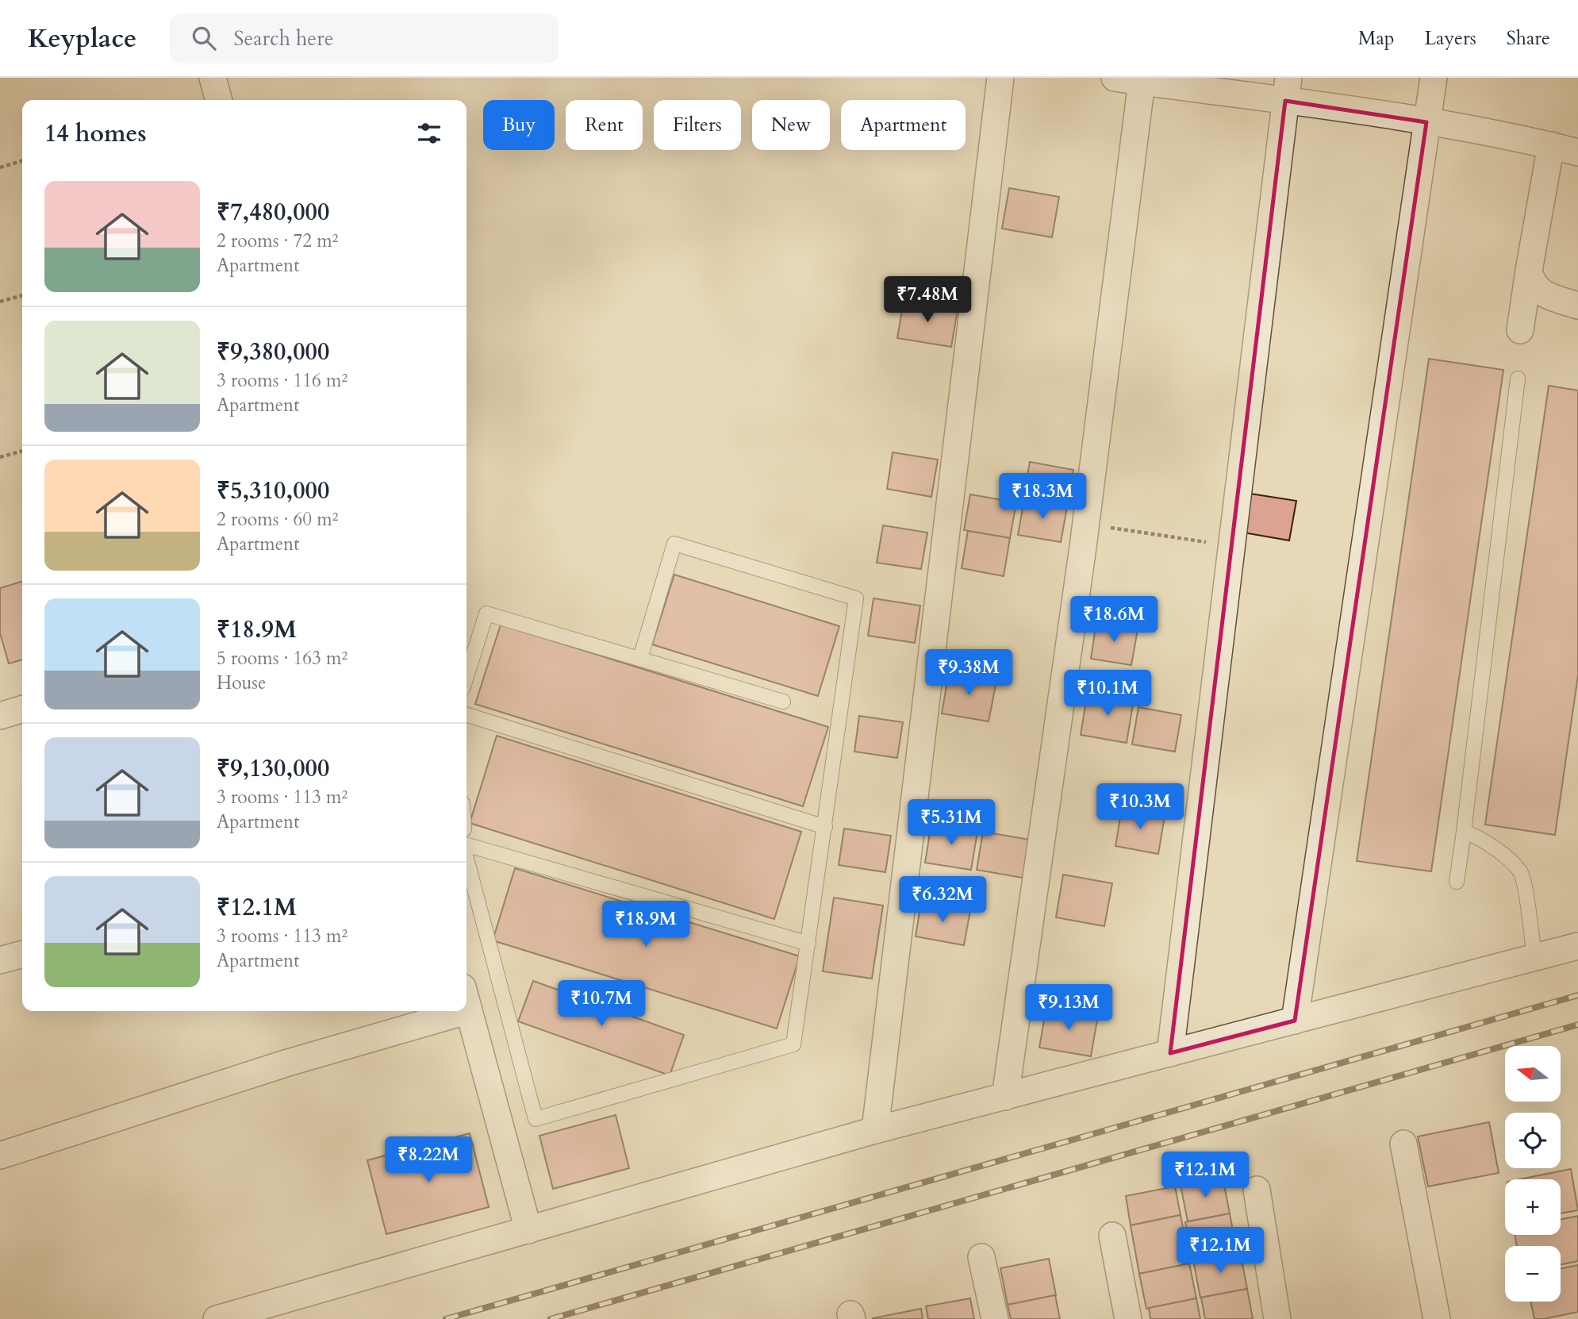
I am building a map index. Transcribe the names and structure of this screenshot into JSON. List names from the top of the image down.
{
  "north": "left",
  "page": {
    "header": "Keyplace",
    "search": "Search here",
    "nav": ["Map", "Layers", "Share"],
    "chip": [
      "Buy",
      "Rent",
      "Filters",
      "New",
      "Apartment"
    ],
    "heading": "14 homes",
    "list": [
      {
        "name": "₹7,480,000",
        "note": "2 rooms · 72 m² · Apartment"
      },
      {
        "name": "₹9,380,000",
        "note": "3 rooms · 116 m² · Apartment"
      },
      {
        "name": "₹5,310,000",
        "note": "2 rooms · 60 m² · Apartment"
      },
      {
        "name": "₹18.9M",
        "note": "5 rooms · 163 m² · House"
      },
      {
        "name": "₹9,130,000",
        "note": "3 rooms · 113 m² · Apartment"
      },
      {
        "name": "₹12.1M",
        "note": "3 rooms · 113 m² · Apartment"
      }
    ],
    "price": [
      "₹7.48M",
      "₹18.3M",
      "₹18.6M",
      "₹9.38M",
      "₹10.1M",
      "₹10.3M",
      "₹5.31M",
      "₹6.32M",
      "₹18.9M",
      "₹10.7M",
      "₹9.13M",
      "₹8.22M",
      "₹12.1M",
      "₹12.1M"
    ],
    "map_buttons": ["+", "−"]
  }
}
